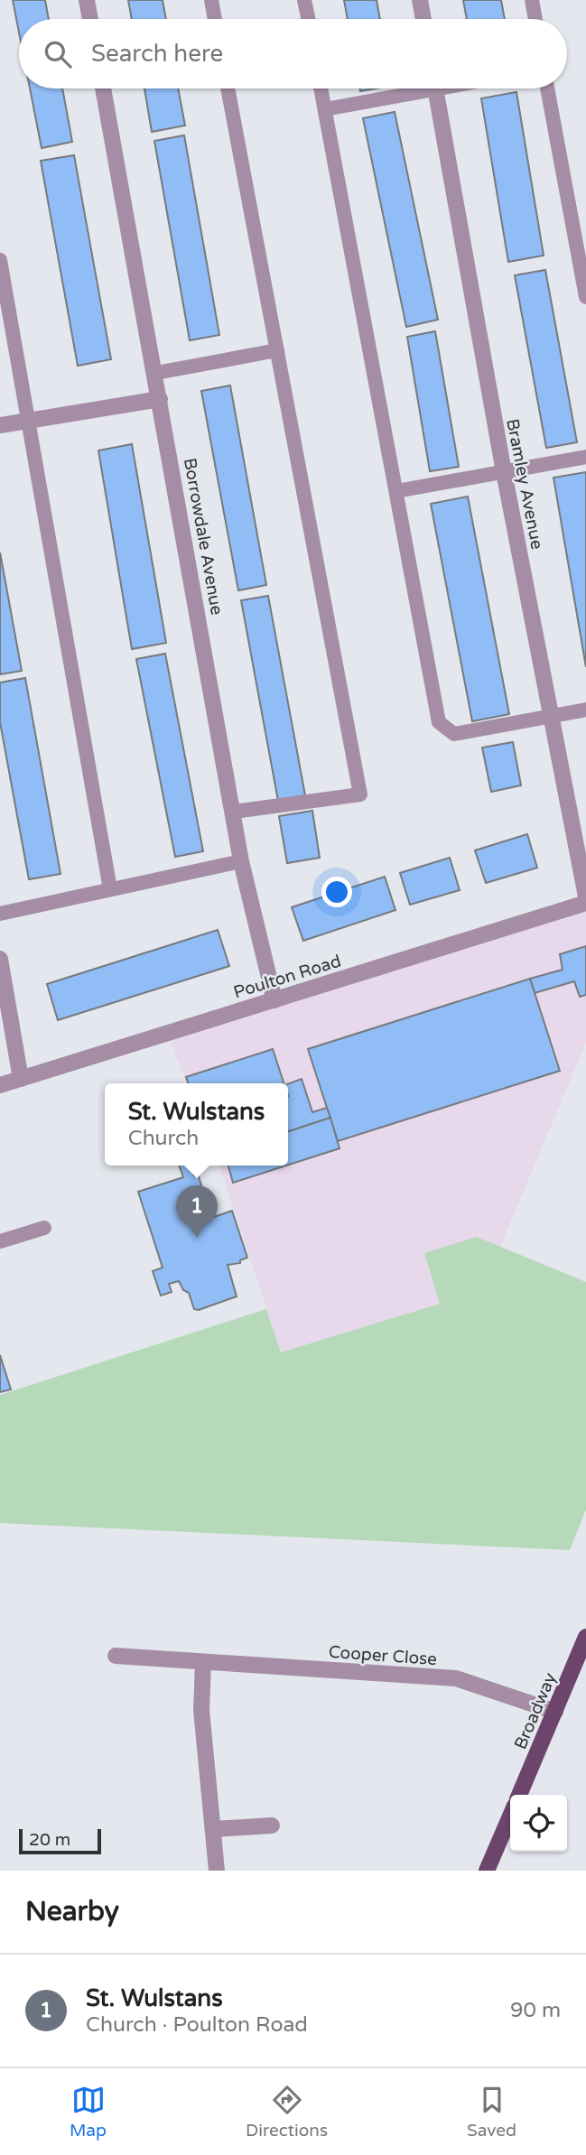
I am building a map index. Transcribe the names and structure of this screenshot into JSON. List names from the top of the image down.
{
  "streets": {
    "main road": ["Broadway"],
    "street": [
      "Bramley Avenue",
      "Borrowdale Avenue",
      "Poulton Road",
      "Cooper Close"
    ]
  },
  "crossings": [
    ["Borrowdale Avenue", "Poulton Road"],
    ["Cooper Close", "Broadway"]
  ],
  "scale_bar": "20 m",
  "page": {
    "search": "Search here",
    "popup": ["St. Wulstans", "Church"],
    "pins": "1",
    "scale": "20 m",
    "heading": "Nearby",
    "list": [
      {
        "mark": "1",
        "name": "St. Wulstans",
        "note": "Church · Poulton Road",
        "value": "90 m"
      }
    ],
    "nav": ["Map", "Directions", "Saved"]
  }
}
